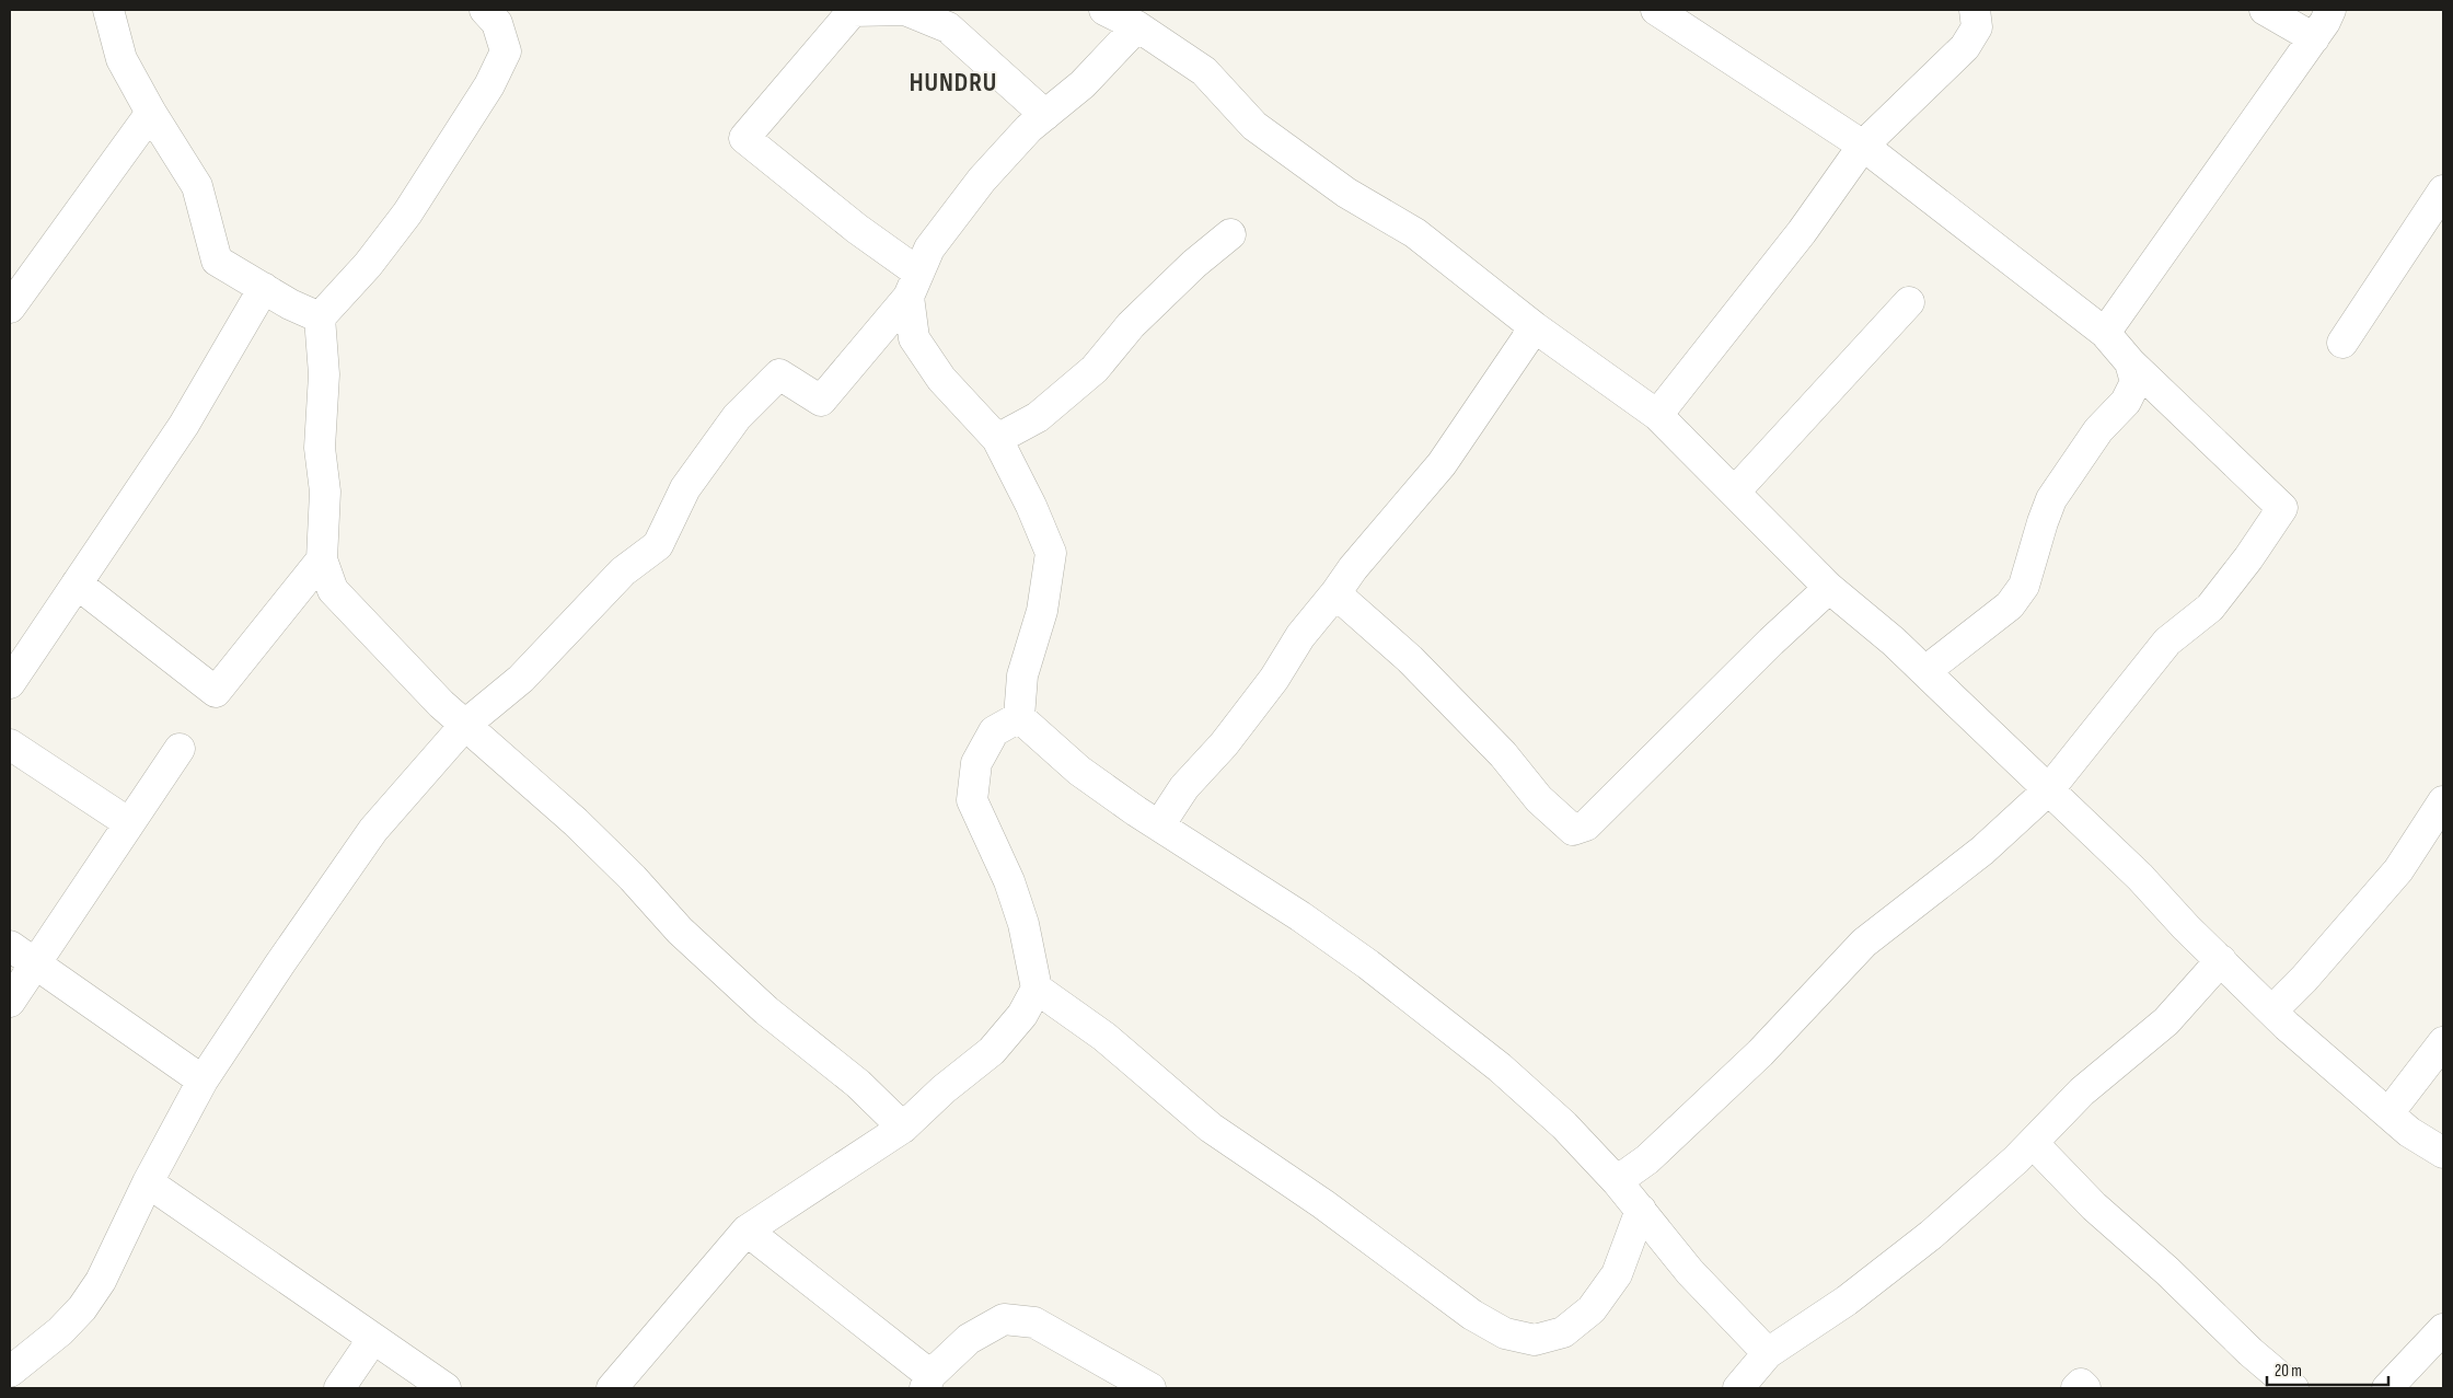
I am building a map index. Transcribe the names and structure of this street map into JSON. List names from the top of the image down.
{
  "districts": ["HUNDRU"],
  "scale_bar": "20 m"
}
